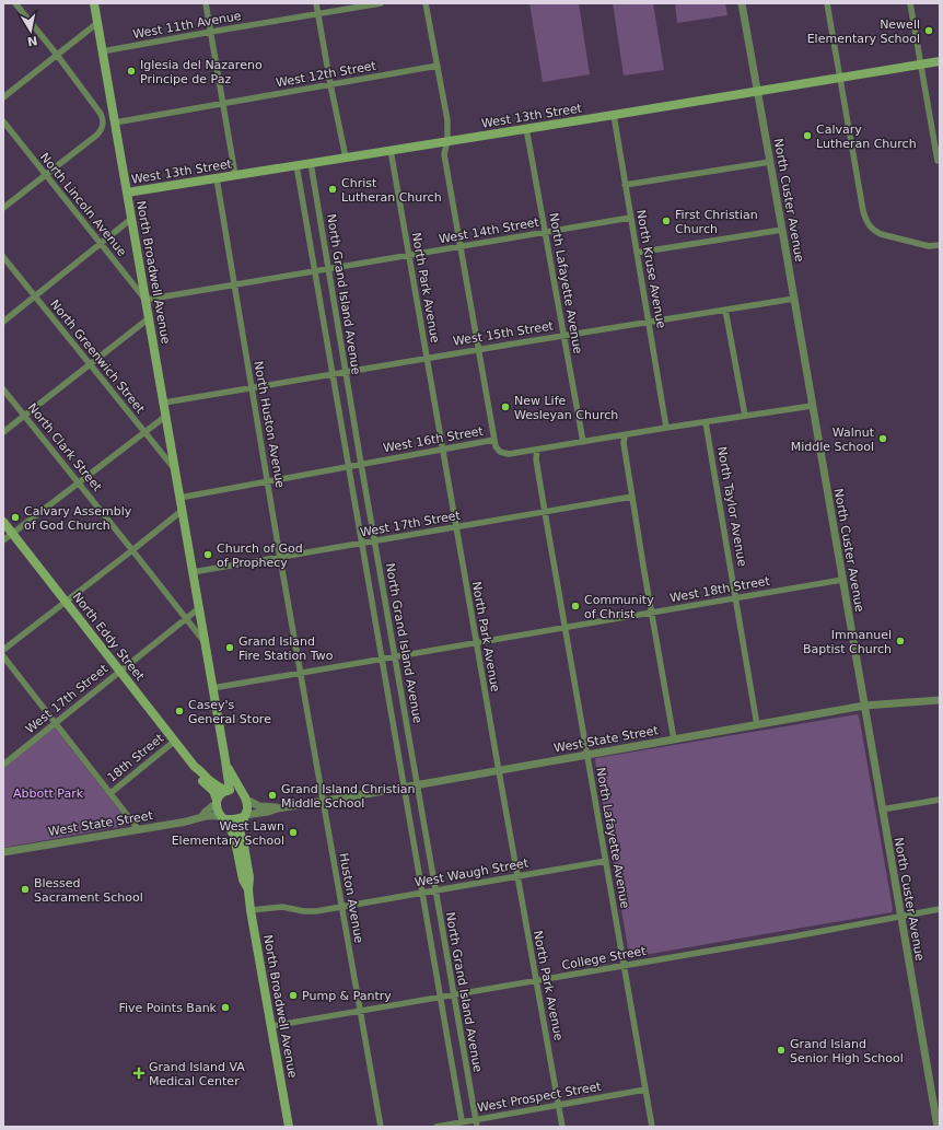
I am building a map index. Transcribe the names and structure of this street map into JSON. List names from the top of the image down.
{
  "streets": {
    "main road": ["West 13th Street", "North Broadwell Avenue", "North Eddy Street"],
    "street": [
      "West 11th Avenue",
      "West 12th Street",
      "North Custer Avenue",
      "North Lincoln Avenue",
      "West 14th Street",
      "North Kruse Avenue",
      "North Lafayette Avenue",
      "North Park Avenue",
      "North Grand Island Avenue",
      "West 15th Street",
      "North Greenwich Street",
      "North Huston Avenue",
      "West 16th Street",
      "North Clark Street",
      "North Taylor Avenue",
      "West 17th Street",
      "West 18th Street",
      "West State Street",
      "18th Street",
      "West Waugh Street",
      "Huston Avenue",
      "College Street",
      "West Prospect Street"
    ]
  },
  "crossings": [
    ["West 11th Avenue", "North Broadwell Avenue"],
    ["West 12th Street", "North Broadwell Avenue"],
    ["West 13th Street", "North Custer Avenue"],
    ["West 13th Street", "North Kruse Avenue"],
    ["West 13th Street", "North Broadwell Avenue"],
    ["West 13th Street", "North Lafayette Avenue"],
    ["West 13th Street", "North Park Avenue"],
    ["West 13th Street", "North Grand Island Avenue"],
    ["West 13th Street", "North Huston Avenue"],
    ["North Custer Avenue", "West 15th Street"],
    ["North Custer Avenue", "West 16th Street"],
    ["North Custer Avenue", "West 18th Street"],
    ["North Custer Avenue", "West State Street"],
    ["North Custer Avenue", "College Street"],
    ["North Lincoln Avenue", "West 14th Street"],
    ["North Lincoln Avenue", "North Broadwell Avenue"],
    ["West 14th Street", "North Kruse Avenue"],
    ["West 14th Street", "North Broadwell Avenue"],
    ["West 14th Street", "North Lafayette Avenue"],
    ["West 14th Street", "North Park Avenue"],
    ["West 14th Street", "North Grand Island Avenue"],
    ["West 14th Street", "North Huston Avenue"],
    ["North Kruse Avenue", "West 15th Street"],
    ["North Kruse Avenue", "West 16th Street"],
    ["North Broadwell Avenue", "West 15th Street"],
    ["North Broadwell Avenue", "North Greenwich Street"],
    ["North Broadwell Avenue", "West 16th Street"],
    ["North Broadwell Avenue", "North Clark Street"],
    ["North Broadwell Avenue", "West 17th Street"],
    ["North Broadwell Avenue", "West 18th Street"],
    ["North Broadwell Avenue", "North Eddy Street"],
    ["North Broadwell Avenue", "West State Street"],
    ["North Broadwell Avenue", "West Waugh Street"],
    ["North Broadwell Avenue", "College Street"],
    ["North Lafayette Avenue", "West 15th Street"],
    ["North Lafayette Avenue", "West 16th Street"],
    ["North Lafayette Avenue", "West 17th Street"],
    ["North Lafayette Avenue", "West 18th Street"],
    ["North Lafayette Avenue", "West State Street"],
    ["North Lafayette Avenue", "West Waugh Street"],
    ["North Lafayette Avenue", "College Street"],
    ["North Lafayette Avenue", "West Prospect Street"],
    ["North Park Avenue", "West 15th Street"],
    ["North Park Avenue", "West 16th Street"],
    ["North Park Avenue", "West 17th Street"],
    ["North Park Avenue", "West 18th Street"],
    ["North Park Avenue", "West State Street"],
    ["North Park Avenue", "West Waugh Street"],
    ["North Park Avenue", "College Street"],
    ["North Park Avenue", "West Prospect Street"],
    ["North Grand Island Avenue", "West 15th Street"],
    ["North Grand Island Avenue", "West 16th Street"],
    ["North Grand Island Avenue", "West 17th Street"],
    ["North Grand Island Avenue", "West 18th Street"],
    ["North Grand Island Avenue", "West State Street"],
    ["North Grand Island Avenue", "West Waugh Street"],
    ["North Grand Island Avenue", "College Street"],
    ["North Grand Island Avenue", "West Prospect Street"],
    ["West 15th Street", "North Huston Avenue"],
    ["North Huston Avenue", "West 16th Street"],
    ["North Huston Avenue", "West 17th Street"],
    ["North Huston Avenue", "West 18th Street"],
    ["North Huston Avenue", "Huston Avenue"],
    ["West 16th Street", "North Taylor Avenue"],
    ["North Clark Street", "West 17th Street"],
    ["North Taylor Avenue", "West 18th Street"],
    ["North Taylor Avenue", "West State Street"],
    ["West 17th Street", "North Eddy Street"],
    ["West 18th Street", "Huston Avenue"],
    ["North Eddy Street", "West State Street"],
    ["North Eddy Street", "18th Street"],
    ["West State Street", "Huston Avenue"],
    ["West Waugh Street", "Huston Avenue"],
    ["Huston Avenue", "College Street"]
  ],
  "parks": ["Abbott Park"],
  "places": {
    "other": [
      "Newell Elementary School",
      "Iglesia del Nazareno Principe de Paz",
      "Calvary Lutheran Church",
      "Christ Lutheran Church",
      "First Christian Church",
      "New Life Wesleyan Church",
      "Walnut Middle School",
      "Calvary Assembly of God Church",
      "Church of God of Prophecy",
      "Community of Christ",
      "Immanuel Baptist Church",
      "Grand Island Fire Station Two",
      "Casey's General Store",
      "Grand Island Christian Middle School",
      "West Lawn Elementary School",
      "Blessed Sacrament School",
      "Pump & Pantry",
      "Five Points Bank",
      "Grand Island Senior High School"
    ],
    "health": ["Grand Island VA Medical Center"]
  },
  "north": "bottom"
}
